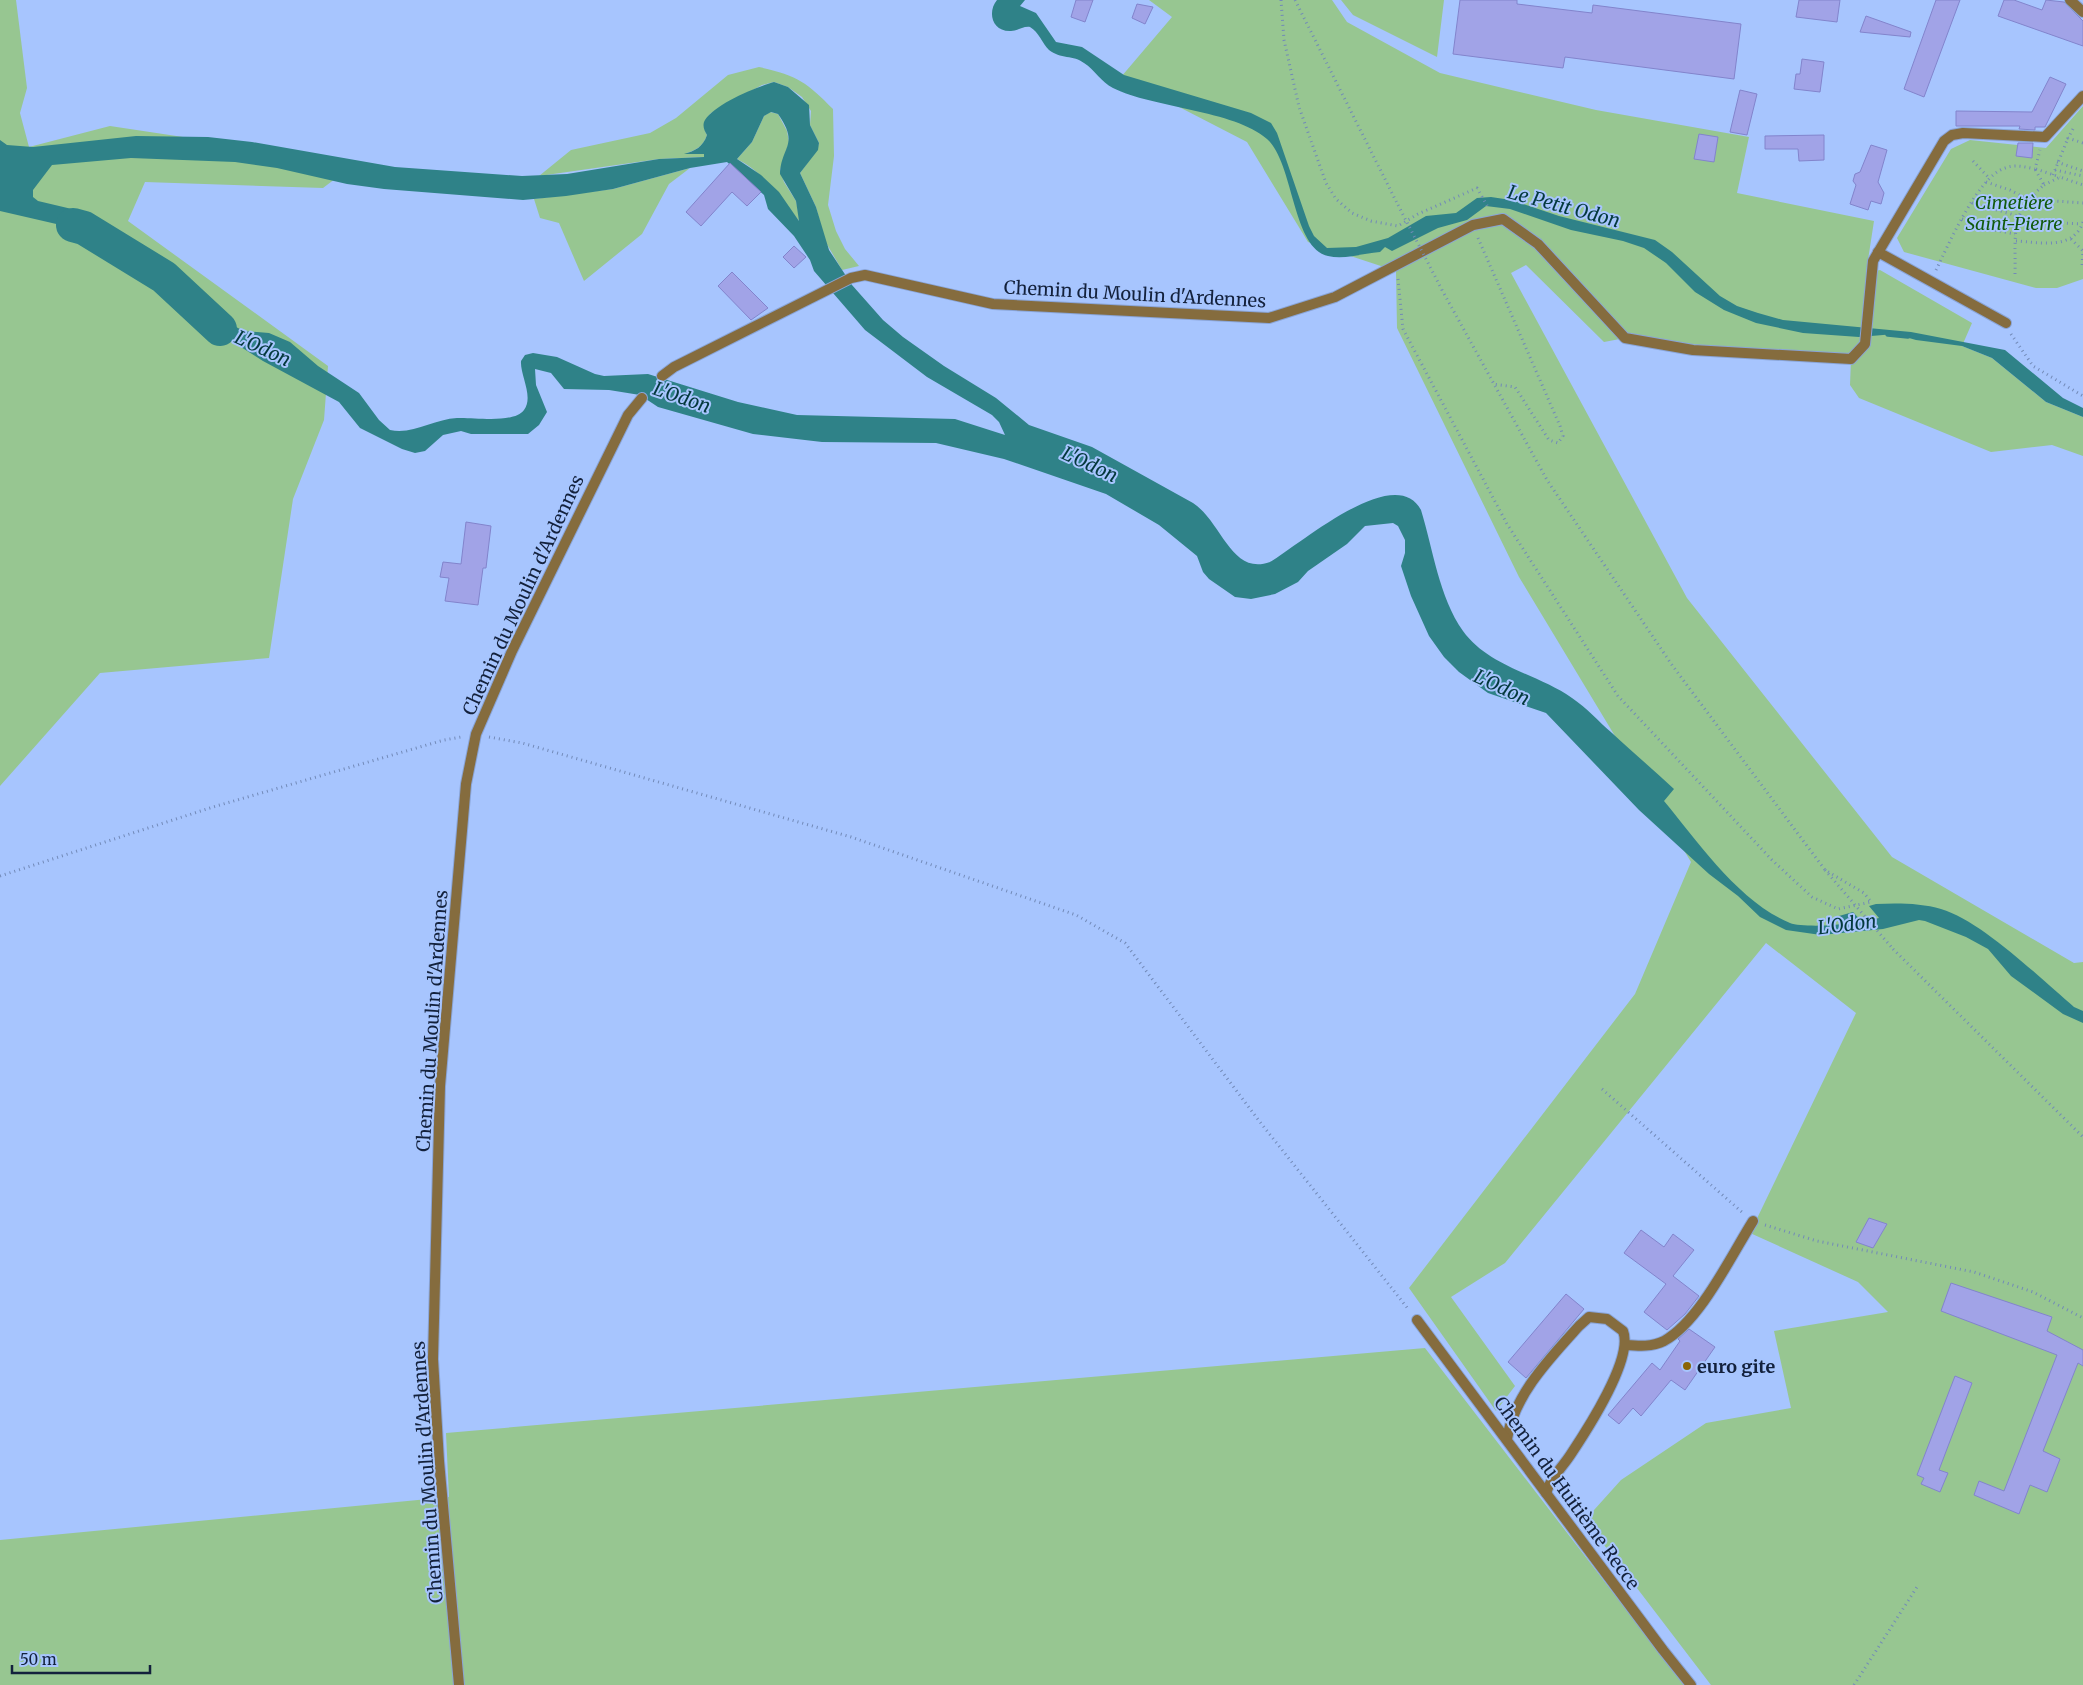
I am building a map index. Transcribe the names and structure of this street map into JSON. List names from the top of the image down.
{
  "streets": {
    "street": ["Chemin du Moulin d'Ardennes", "Chemin du Huitième Recce"]
  },
  "water": ["Le Petit Odon", "L'Odon"],
  "parks": ["Cimetière Saint-Pierre"],
  "places": ["euro gite"],
  "scale_bar": "50 m"
}
